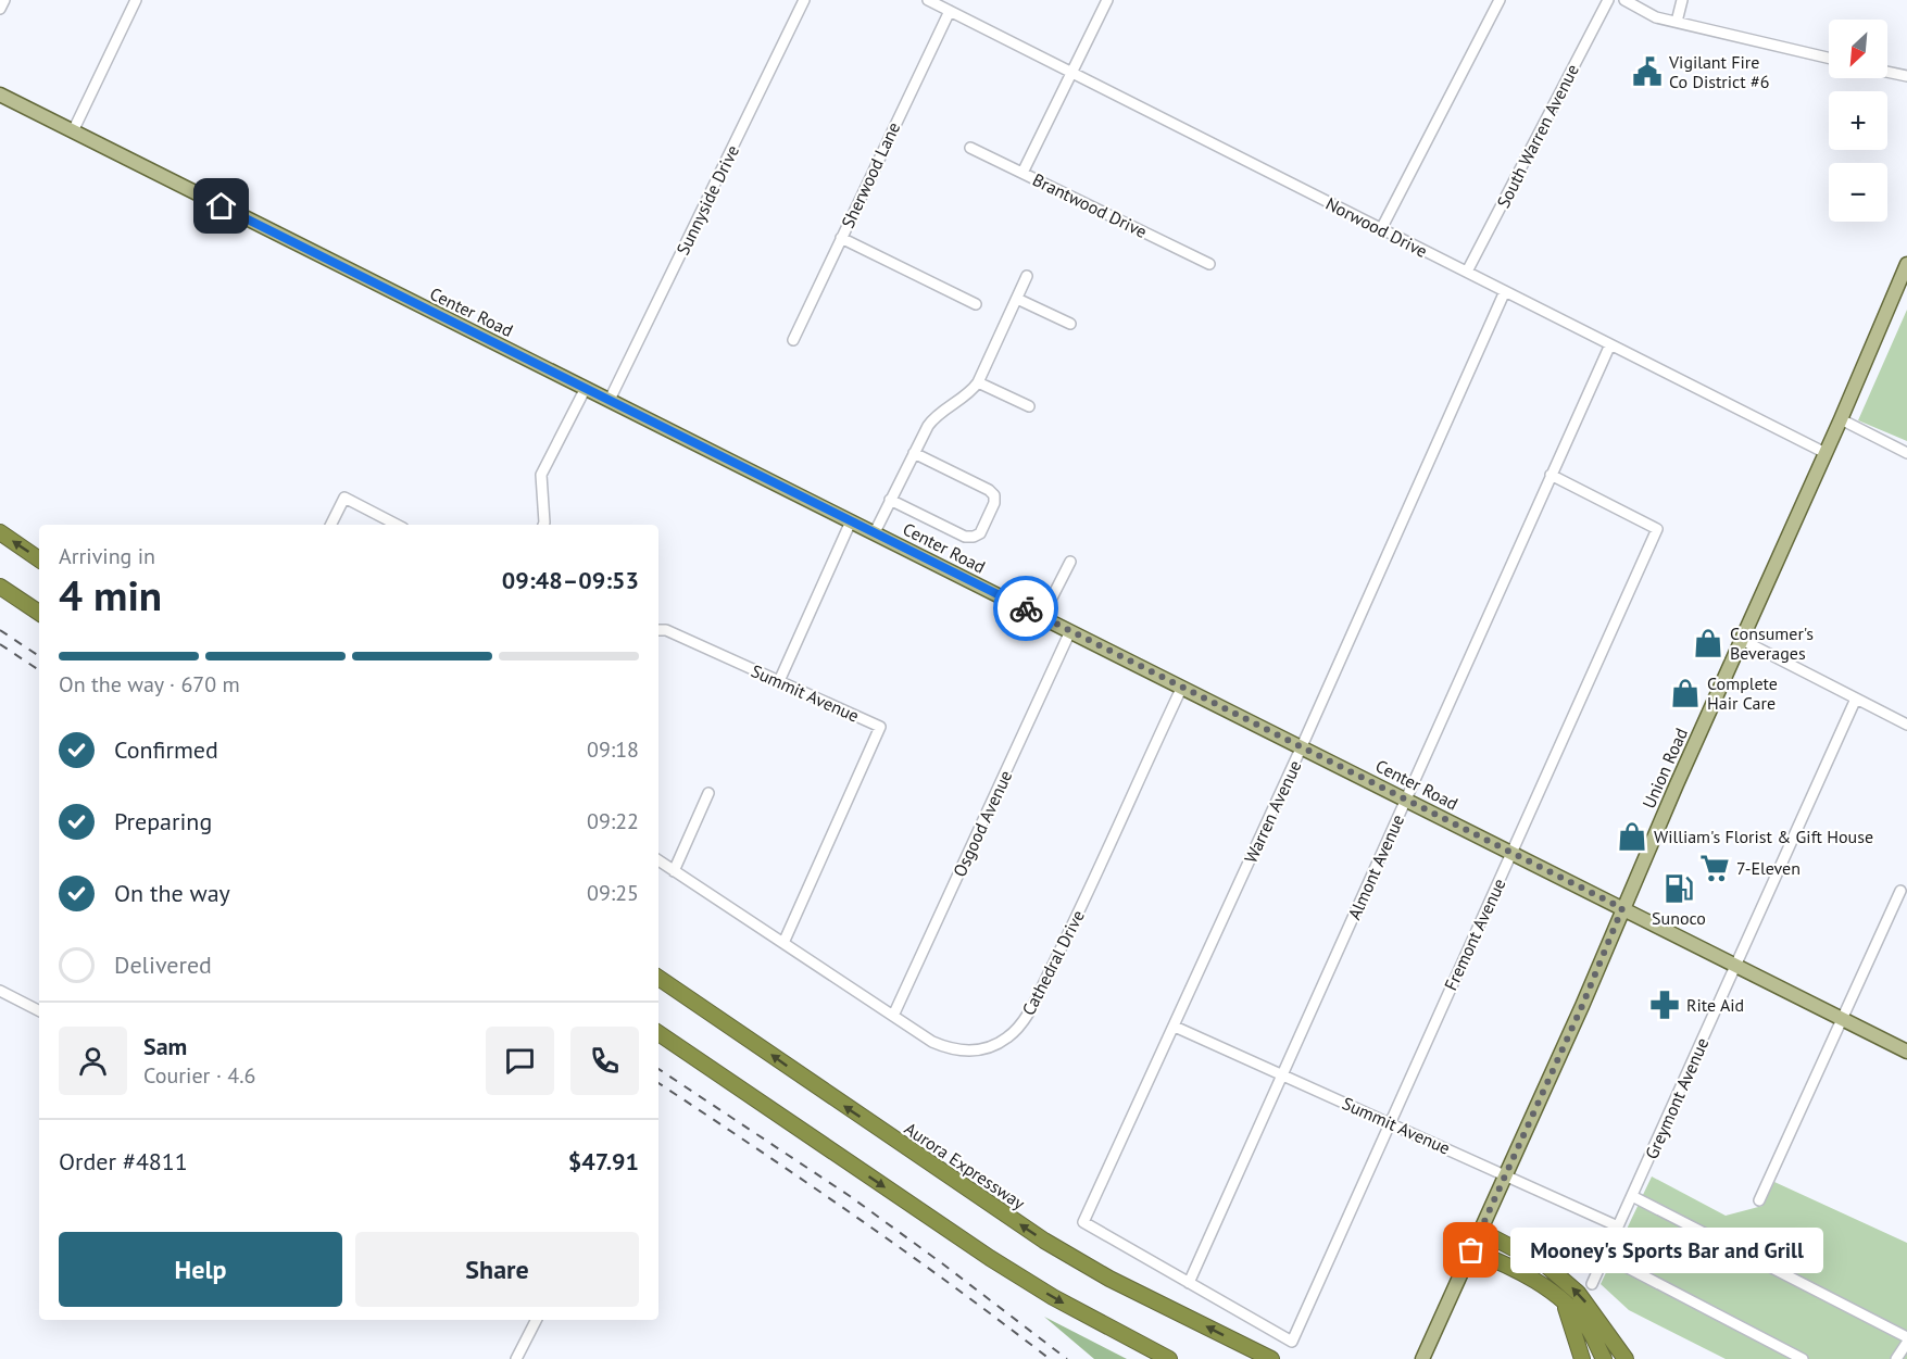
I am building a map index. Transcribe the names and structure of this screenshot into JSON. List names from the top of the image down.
{
  "streets": {
    "highway": ["Aurora Expressway"],
    "main road": ["Center Road", "Union Road"],
    "street": [
      "South Warren Avenue",
      "Sherwood Lane",
      "Sunnyside Drive",
      "Brantwood Drive",
      "Norwood Drive",
      "Summit Avenue",
      "Warren Avenue",
      "Osgood Avenue",
      "Almont Avenue",
      "Fremont Avenue",
      "Cathedral Drive",
      "Greymont Avenue"
    ]
  },
  "crossings": [
    ["South Warren Avenue", "Norwood Drive"],
    ["Sherwood Lane", "Norwood Drive"],
    ["Sunnyside Drive", "Center Road"],
    ["Norwood Drive", "Union Road"],
    ["Norwood Drive", "Warren Avenue"],
    ["Norwood Drive", "Almont Avenue"],
    ["Center Road", "Union Road"],
    ["Center Road", "Warren Avenue"],
    ["Center Road", "Osgood Avenue"],
    ["Center Road", "Almont Avenue"],
    ["Center Road", "Fremont Avenue"],
    ["Center Road", "Cathedral Drive"],
    ["Center Road", "Greymont Avenue"],
    ["Summit Avenue", "Union Road"],
    ["Summit Avenue", "Warren Avenue"],
    ["Summit Avenue", "Almont Avenue"],
    ["Summit Avenue", "Fremont Avenue"],
    ["Summit Avenue", "Cathedral Drive"],
    ["Summit Avenue", "Greymont Avenue"],
    ["Warren Avenue", "Almont Avenue"],
    ["Warren Avenue", "Fremont Avenue"],
    ["Osgood Avenue", "Cathedral Drive"],
    ["Almont Avenue", "Fremont Avenue"]
  ],
  "places": {
    "public building": ["Vigilant Fire Co District #6"],
    "shop": ["Consumer's Beverages", "Complete Hair Care", "William's Florist & Gift House"],
    "supermarket": ["7-Eleven"],
    "fuel station": ["Sunoco"],
    "pharmacy": ["Rite Aid"],
    "other": ["Mooney's Sports Bar and Grill"]
  },
  "north": "bottom left",
  "page": {
    "map_buttons": ["+", "−"],
    "heading": ["4 min", "Arriving in", "09:48–09:53"],
    "panel": [
      "Sam",
      "Courier · 4.6",
      "Order #4811",
      "$47.91"
    ],
    "bar": "On the way · 670 m",
    "list": [
      ["Confirmed", "09:18"],
      ["Preparing", "09:22"],
      ["On the way", "09:25"],
      "Delivered"
    ],
    "buttons": ["Help", "Share"],
    "bubble": "Mooney's Sports Bar and Grill"
  }
}
